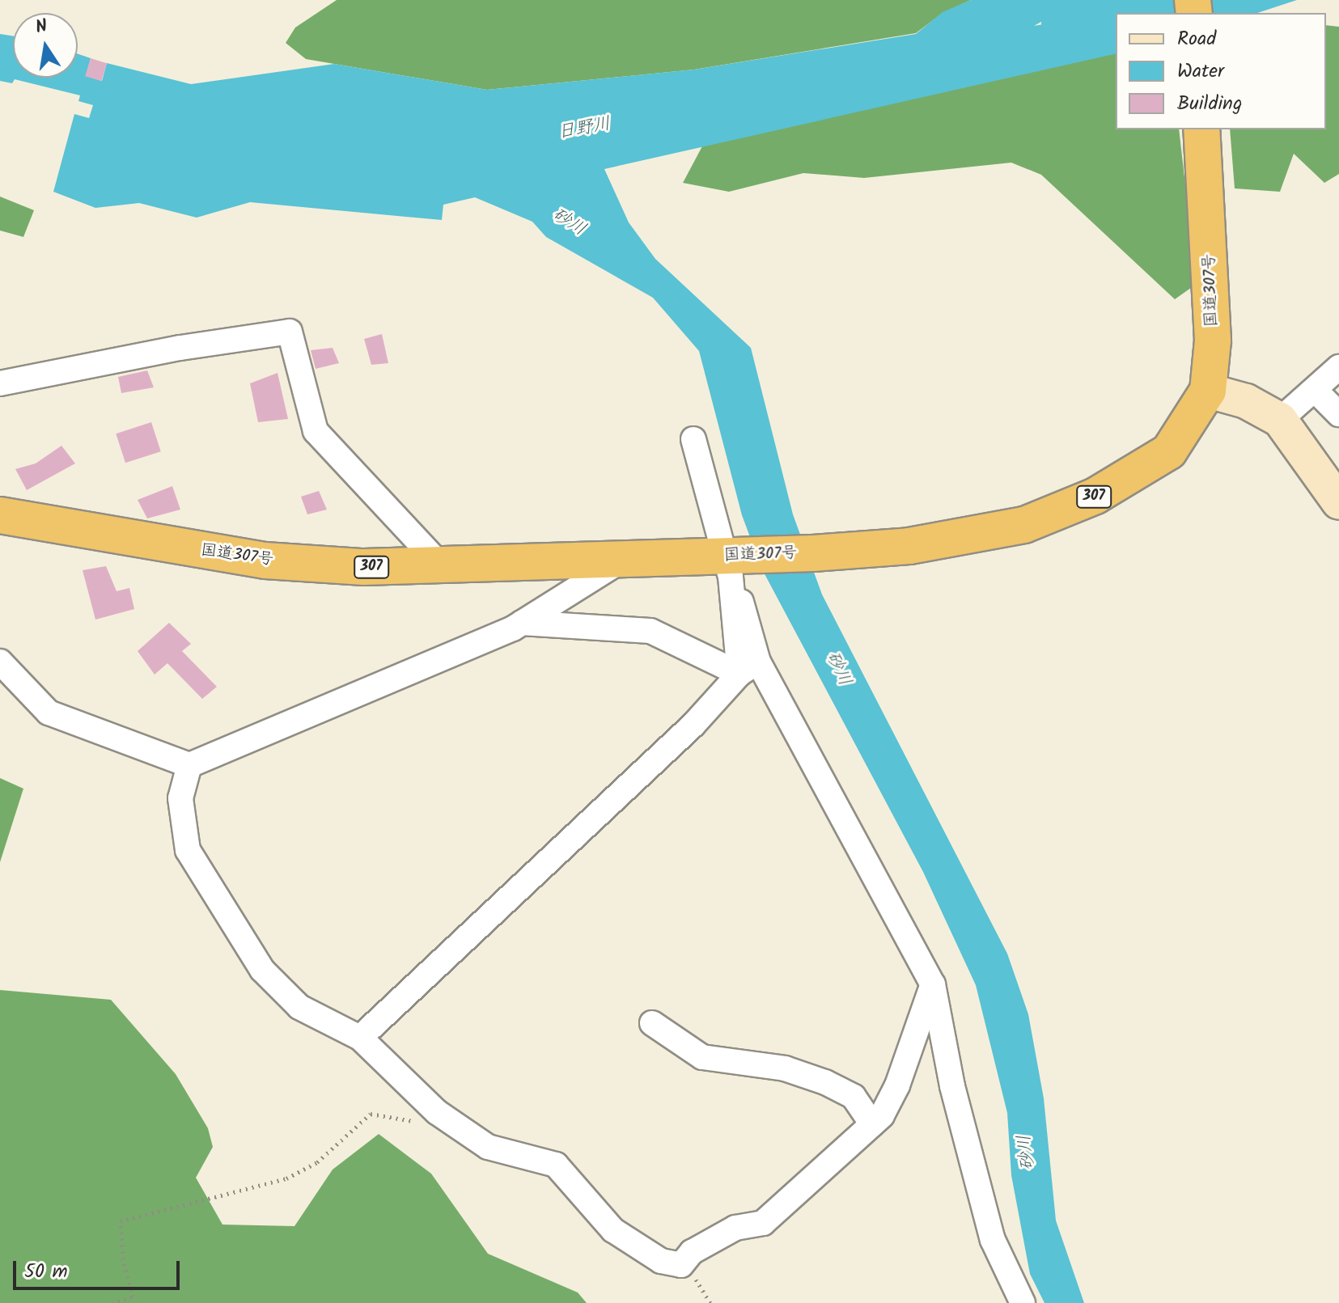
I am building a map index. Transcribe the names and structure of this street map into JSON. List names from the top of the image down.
{
  "streets": {
    "highway": ["国道307号", "307"]
  },
  "water": ["日野川", "砂川"],
  "legend": ["Road", "Water", "Building"],
  "scale_bar": "50 m",
  "north": "top"
}
